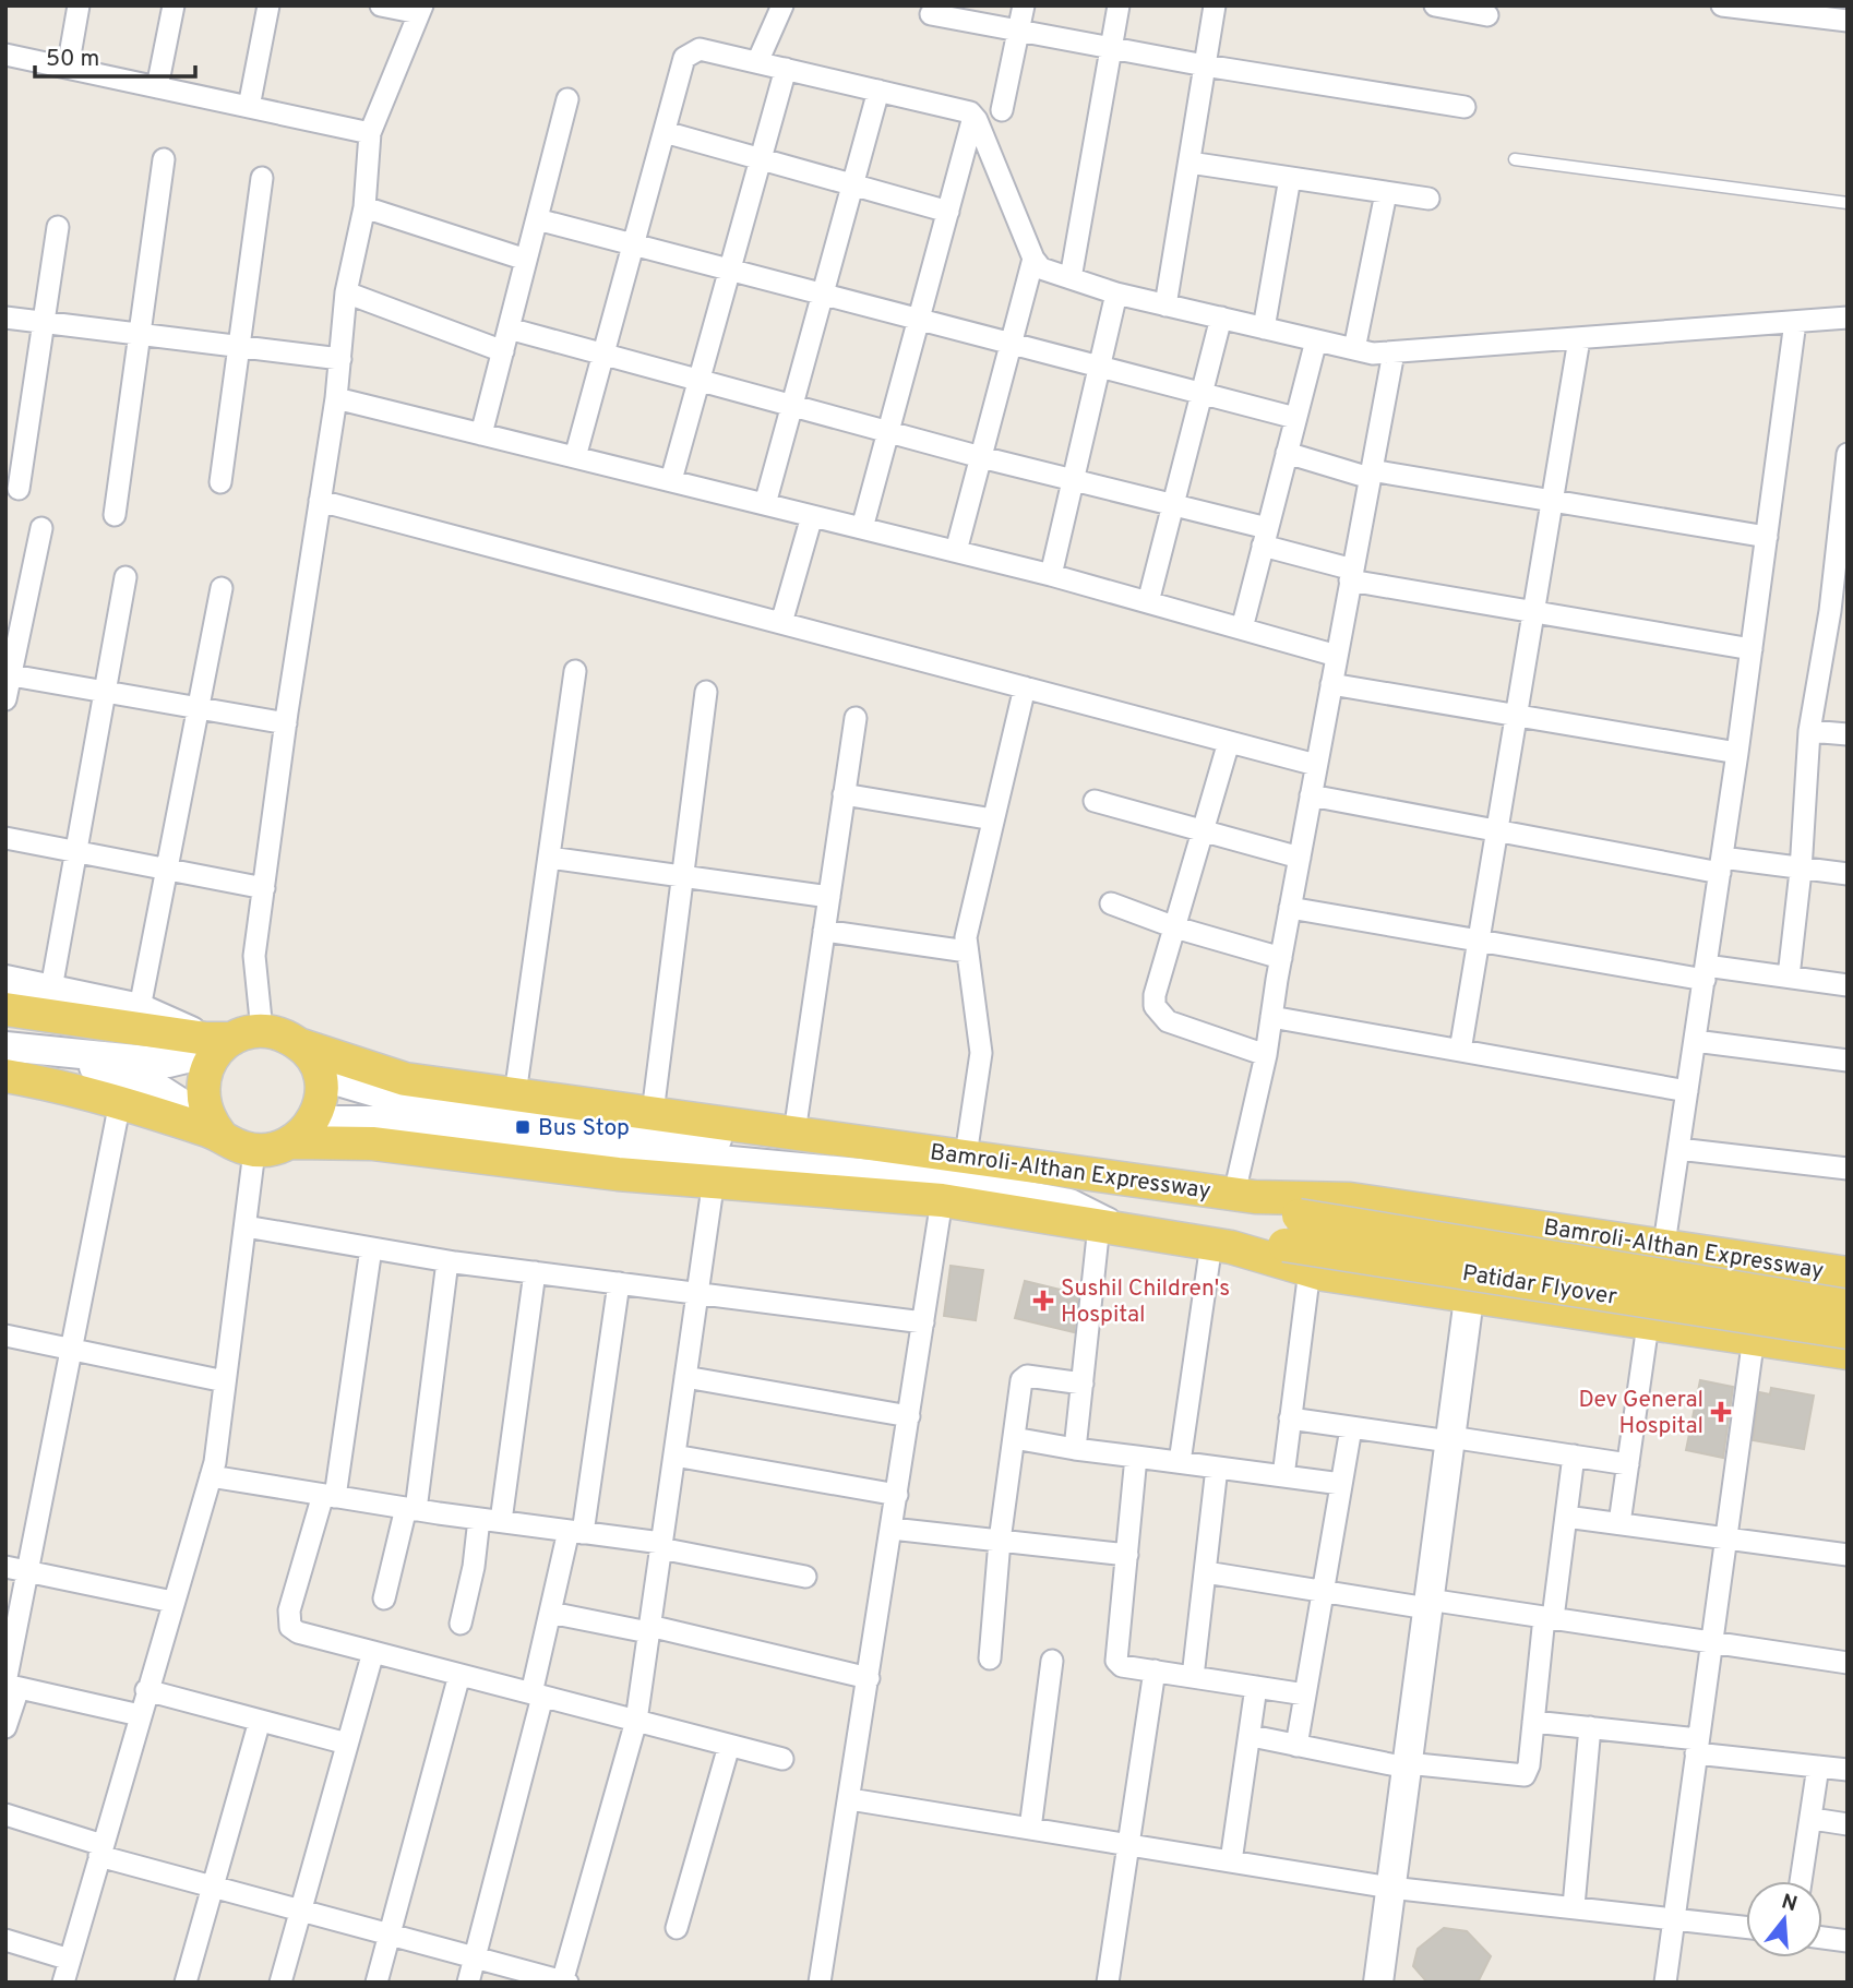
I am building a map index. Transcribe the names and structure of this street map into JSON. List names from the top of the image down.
{
  "streets": {
    "main road": ["Bamroli-Althan Expressway", "Patidar Flyover"]
  },
  "crossings": [
    ["Bamroli-Althan Expressway", "Patidar Flyover"]
  ],
  "places": {
    "transit": ["Bus Stop"],
    "health": ["Sushil Children's Hospital", "Dev General Hospital"]
  },
  "scale_bar": "50 m",
  "north": "top"
}
